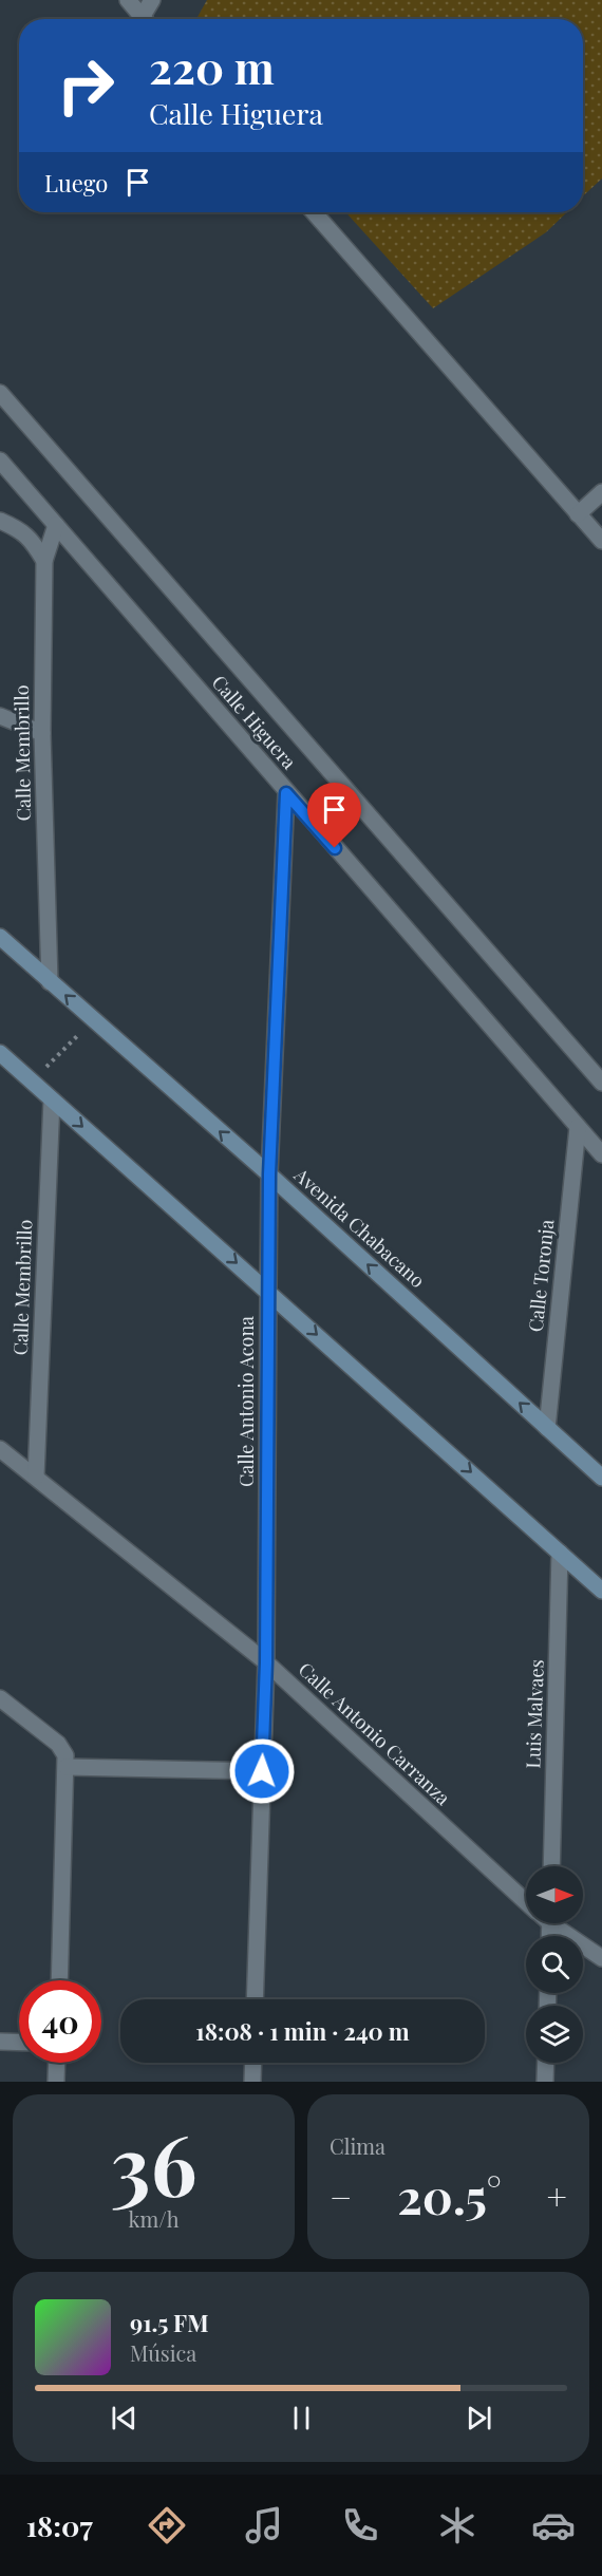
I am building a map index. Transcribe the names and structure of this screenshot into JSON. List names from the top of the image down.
{
  "streets": {
    "main road": ["Avenida Chabacano"],
    "street": [
      "Calle Higuera",
      "Calle Membrillo",
      "Calle Toronja",
      "Calle Antonio Acona",
      "Luis Malvaes",
      "Calle Antonio Carranza"
    ]
  },
  "crossings": [
    ["Calle Higuera", "Calle Membrillo"],
    ["Calle Higuera", "Calle Toronja"],
    ["Calle Higuera", "Calle Antonio Acona"],
    ["Calle Membrillo", "Avenida Chabacano"],
    ["Calle Membrillo", "Calle Antonio Carranza"],
    ["Avenida Chabacano", "Calle Toronja"],
    ["Avenida Chabacano", "Calle Antonio Acona"],
    ["Calle Antonio Acona", "Calle Antonio Carranza"]
  ],
  "north": "right",
  "page": {
    "turn": ["220 m", "Calle Higuera"],
    "then": "Luego",
    "limit": "40",
    "trip": "18:08 · 1 min · 240 m",
    "tile": [
      ["36", "km/h"],
      "Clima"
    ],
    "heat": ["−", "20.5°", "+"],
    "song": ["91.5 FM", "Música"],
    "tabs": "18:07"
  }
}
